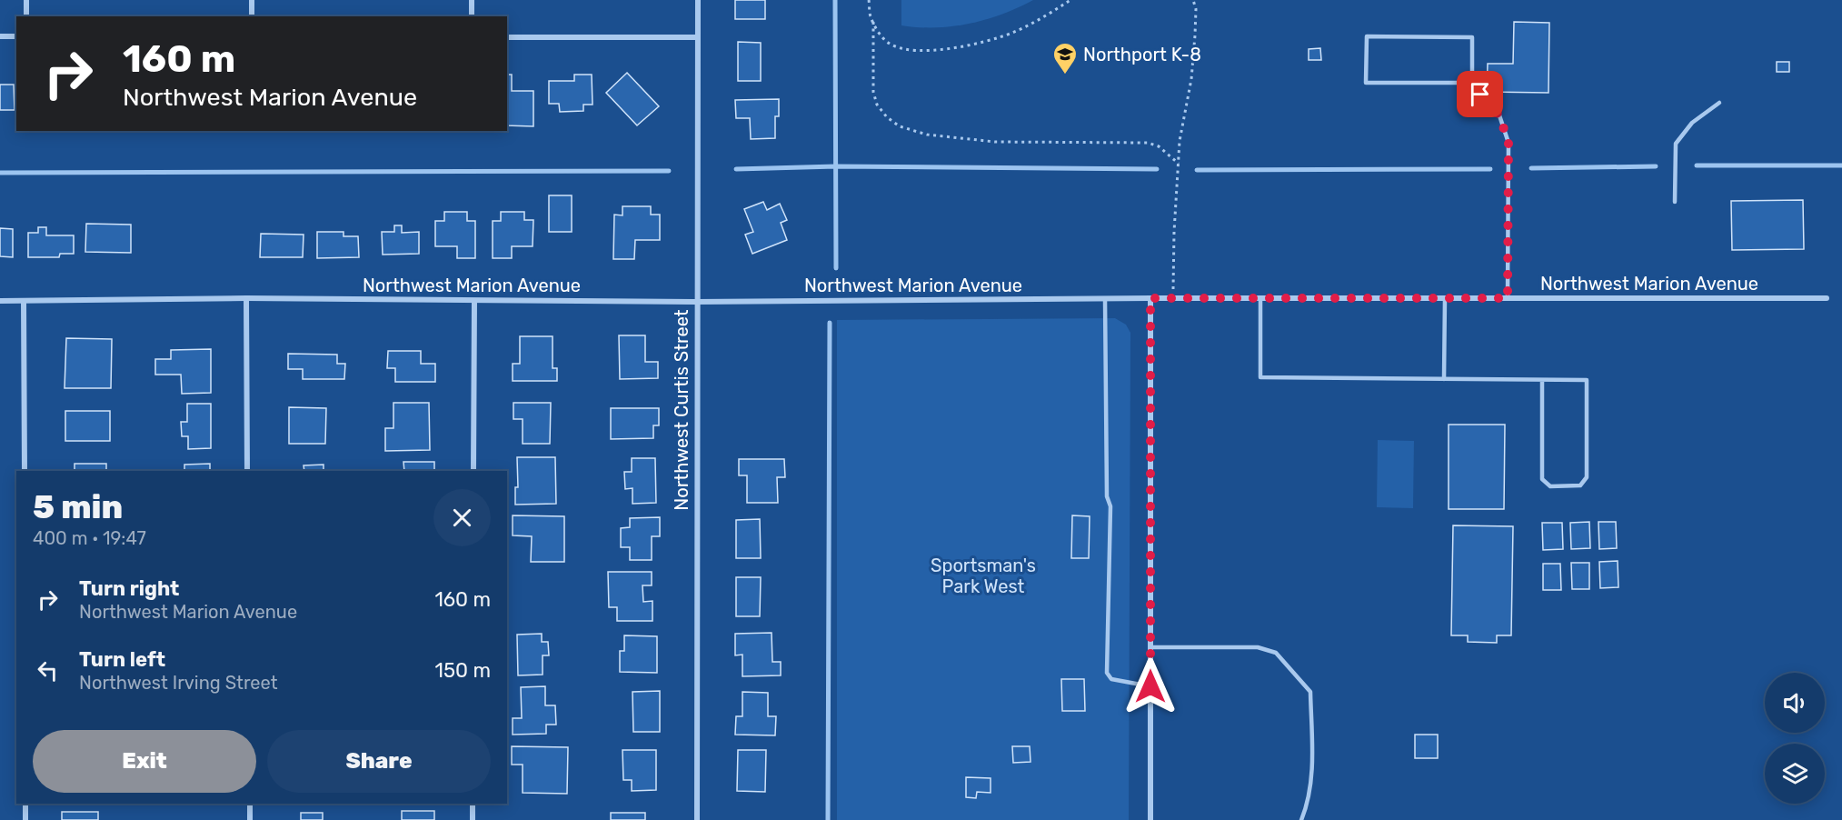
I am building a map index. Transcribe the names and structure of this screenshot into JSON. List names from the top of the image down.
{
  "streets": {
    "street": ["Northwest Marion Avenue", "Northwest Curtis Street"]
  },
  "crossings": [
    ["Northwest Marion Avenue", "Northwest Curtis Street"]
  ],
  "parks": ["Sportsman's Park West"],
  "places": {
    "school or university": ["Northport K-8"]
  },
  "page": {
    "turn": ["160 m", "Northwest Marion Avenue"],
    "heading": ["5 min", "400 m · 19:47"],
    "list": [
      {
        "name": "Turn right",
        "note": "Northwest Marion Avenue",
        "value": "160 m"
      },
      {
        "name": "Turn left",
        "note": "Northwest Irving Street",
        "value": "150 m"
      }
    ],
    "buttons": ["Exit", "Share"]
  }
}
